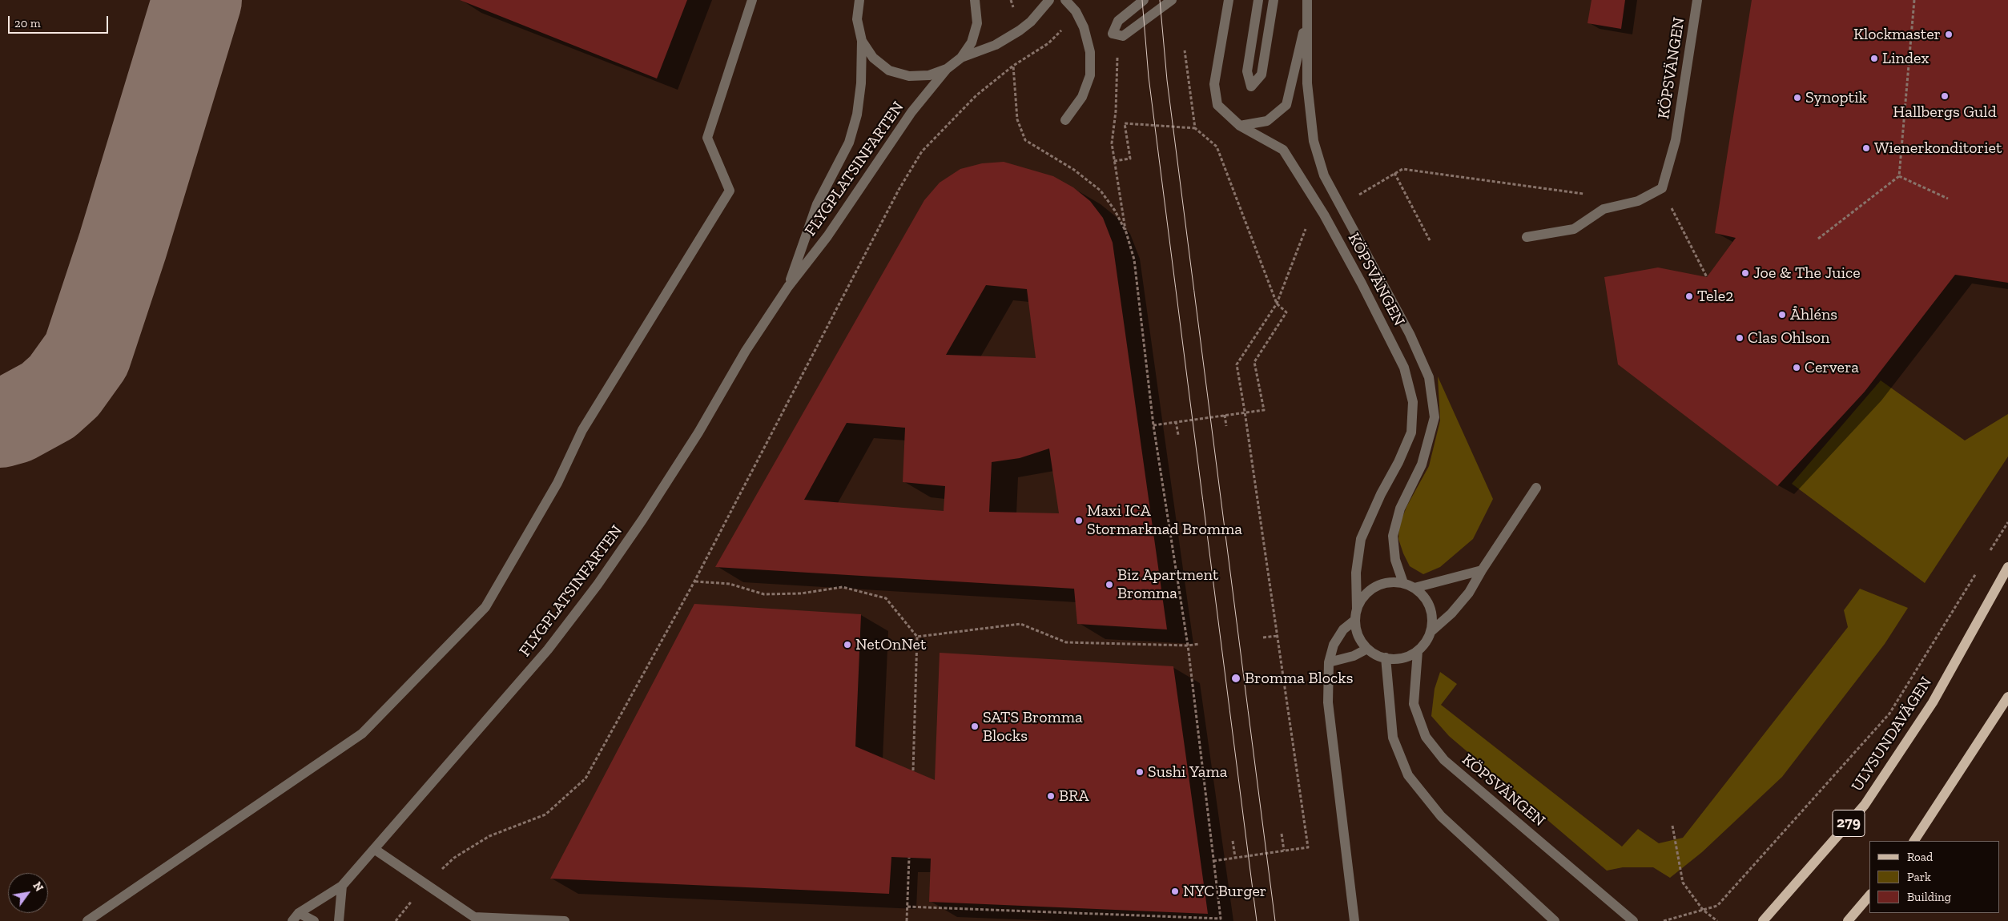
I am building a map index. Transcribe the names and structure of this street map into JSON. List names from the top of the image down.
{
  "streets": {
    "main road": ["ULVSUNDAVÄGEN", "279"],
    "street": ["KÖPSVÄNGEN", "FLYGPLATSINFARTEN"]
  },
  "places": [
    "Klockmaster",
    "Lindex",
    "Hallbergs Guld",
    "Synoptik",
    "Wienerkonditoriet",
    "Joe & The Juice",
    "Tele2",
    "Åhléns",
    "Clas Ohlson",
    "Cervera",
    "Maxi ICA Stormarknad Bromma",
    "Biz Apartment Bromma",
    "NetOnNet",
    "Bromma Blocks",
    "SATS Bromma Blocks",
    "Sushi Yama",
    "BRA",
    "NYC Burger"
  ],
  "legend": ["Road", "Park", "Building"],
  "scale_bar": "20 m",
  "north": "top right"
}
